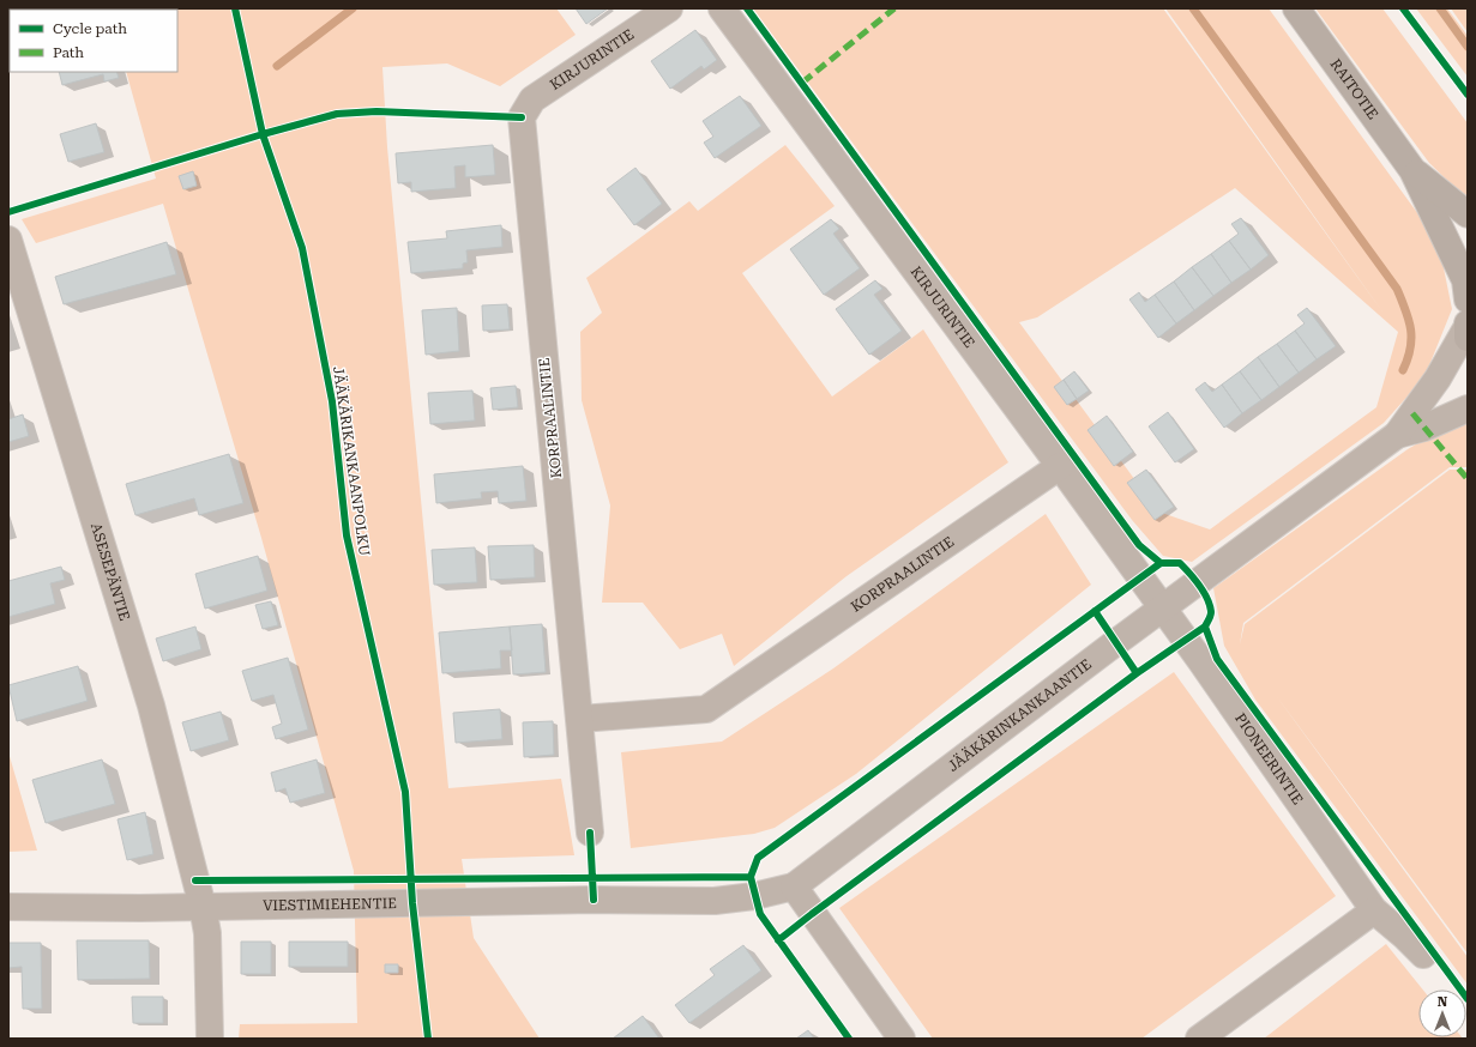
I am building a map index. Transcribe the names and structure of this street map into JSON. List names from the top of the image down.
{
  "streets": {
    "main road": ["RAITOTIE"],
    "street": [
      "KIRJURINTIE",
      "KORPRAALINTIE",
      "ASESEPÄNTIE",
      "JÄÄKÄRINKANKAANTIE",
      "PIONEERINTIE",
      "VIESTIMIEHENTIE"
    ],
    "cycle path": ["JÄÄKÄRIKANKAANPOLKU"]
  },
  "crossings": [
    ["KIRJURINTIE", "KORPRAALINTIE"],
    ["KIRJURINTIE", "JÄÄKÄRINKANKAANTIE"],
    ["KIRJURINTIE", "PIONEERINTIE"],
    ["ASESEPÄNTIE", "VIESTIMIEHENTIE"],
    ["JÄÄKÄRINKANKAANTIE", "PIONEERINTIE"],
    ["JÄÄKÄRINKANKAANTIE", "VIESTIMIEHENTIE"]
  ],
  "legend": ["Cycle path", "Path"],
  "north": "top"
}
